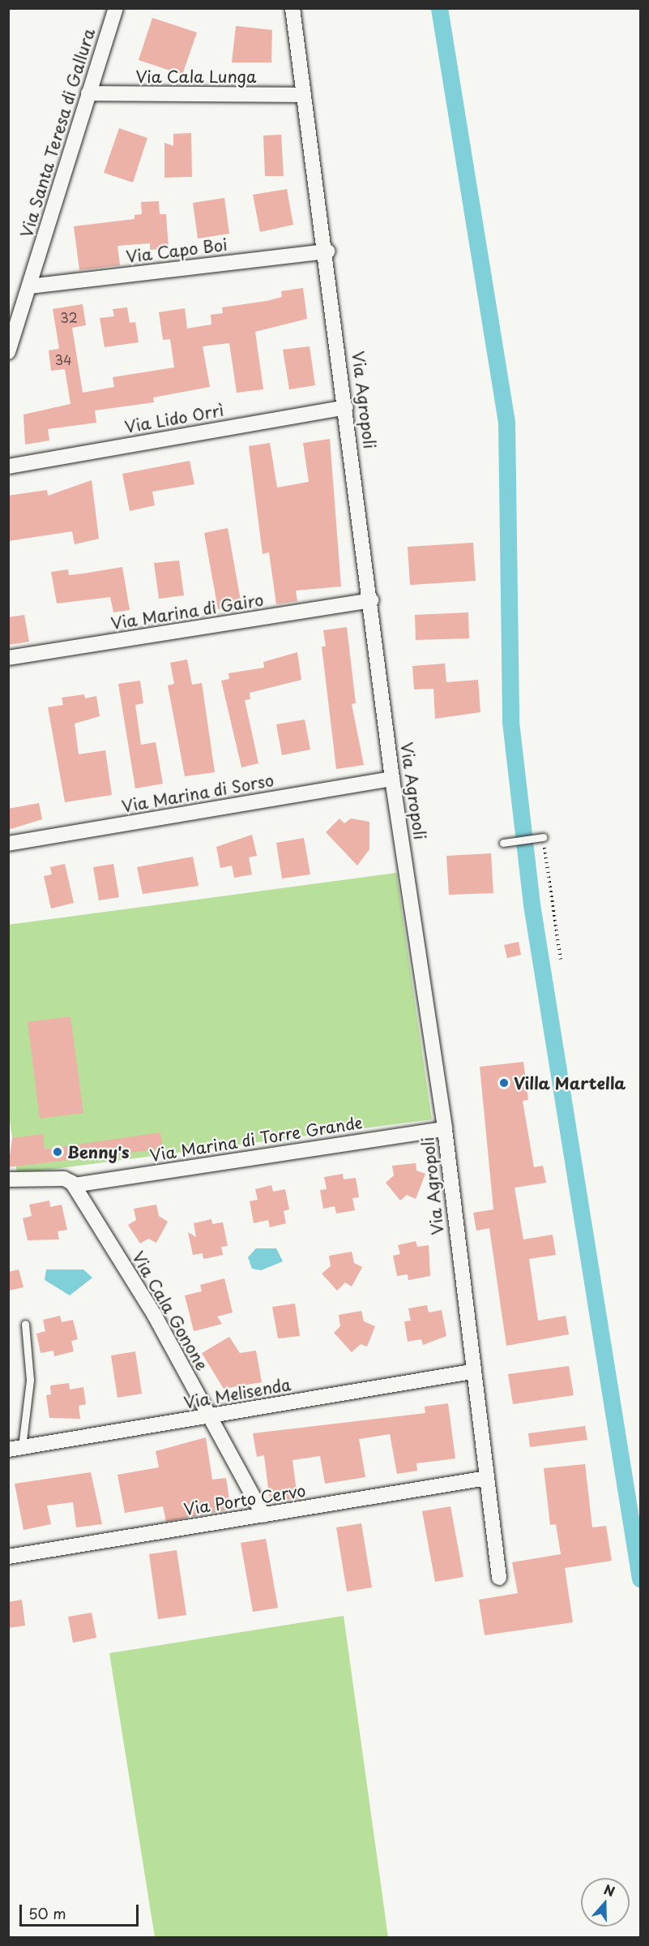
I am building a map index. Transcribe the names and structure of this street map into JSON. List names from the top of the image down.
{
  "streets": {
    "street": [
      "Via Cala Lunga",
      "Via Santa Teresa di Gallura",
      "Via Capo Boi",
      "Via Agropoli",
      "Via Lido Orrì",
      "Via Marina di Gairo",
      "Via Marina di Sorso",
      "Via Marina di Torre Grande",
      "Via Cala Gonone",
      "Via Melisenda",
      "Via Porto Cervo"
    ]
  },
  "crossings": [
    ["Via Cala Lunga", "Via Santa Teresa di Gallura"],
    ["Via Cala Lunga", "Via Agropoli"],
    ["Via Santa Teresa di Gallura", "Via Capo Boi"],
    ["Via Capo Boi", "Via Agropoli"],
    ["Via Agropoli", "Via Lido Orrì"],
    ["Via Agropoli", "Via Marina di Gairo"],
    ["Via Agropoli", "Via Marina di Sorso"],
    ["Via Agropoli", "Via Marina di Torre Grande"],
    ["Via Agropoli", "Via Melisenda"],
    ["Via Agropoli", "Via Porto Cervo"],
    ["Via Marina di Torre Grande", "Via Cala Gonone"],
    ["Via Cala Gonone", "Via Melisenda"],
    ["Via Cala Gonone", "Via Porto Cervo"]
  ],
  "places": ["Villa Martella", "Benny's"],
  "house_numbers": ["32", "34"],
  "scale_bar": "50 m",
  "north": "top"
}
